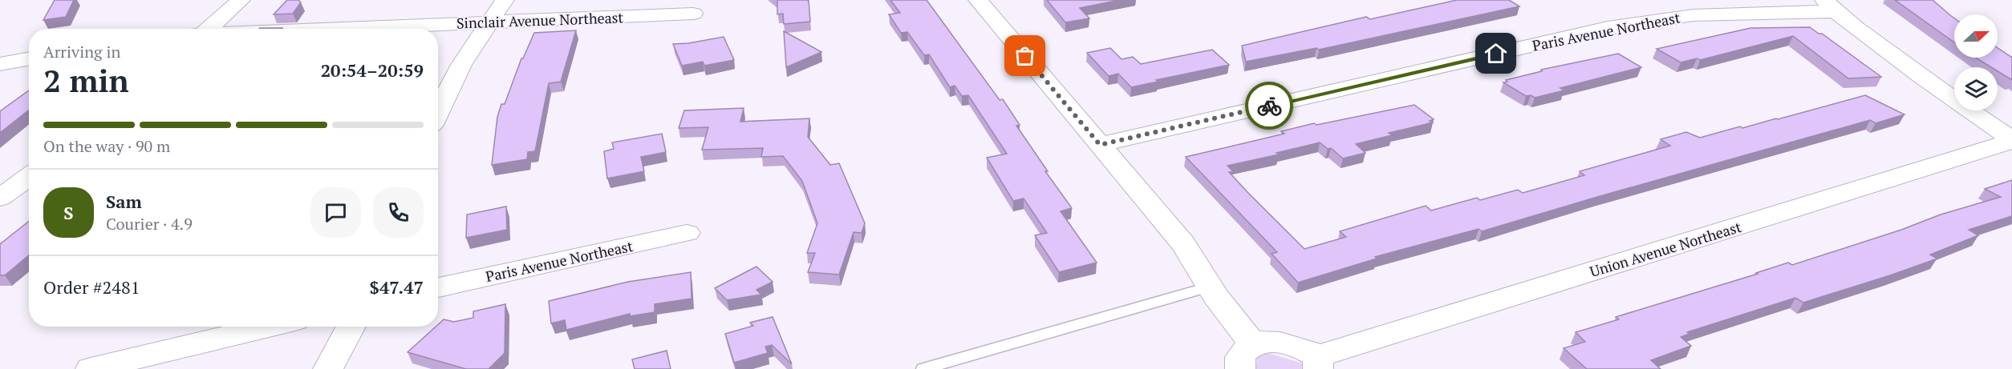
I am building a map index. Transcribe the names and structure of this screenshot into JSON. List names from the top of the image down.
{
  "streets": {
    "street": ["Sinclair Avenue Northeast", "Paris Avenue Northeast", "Union Avenue Northeast"]
  },
  "north": "right",
  "page": {
    "heading": ["2 min", "Arriving in", "20:54–20:59"],
    "panel": [
      "Sam",
      "Courier · 4.9",
      "Order #2481",
      "$47.47"
    ],
    "bar": "On the way · 90 m",
    "round": "S"
  }
}
